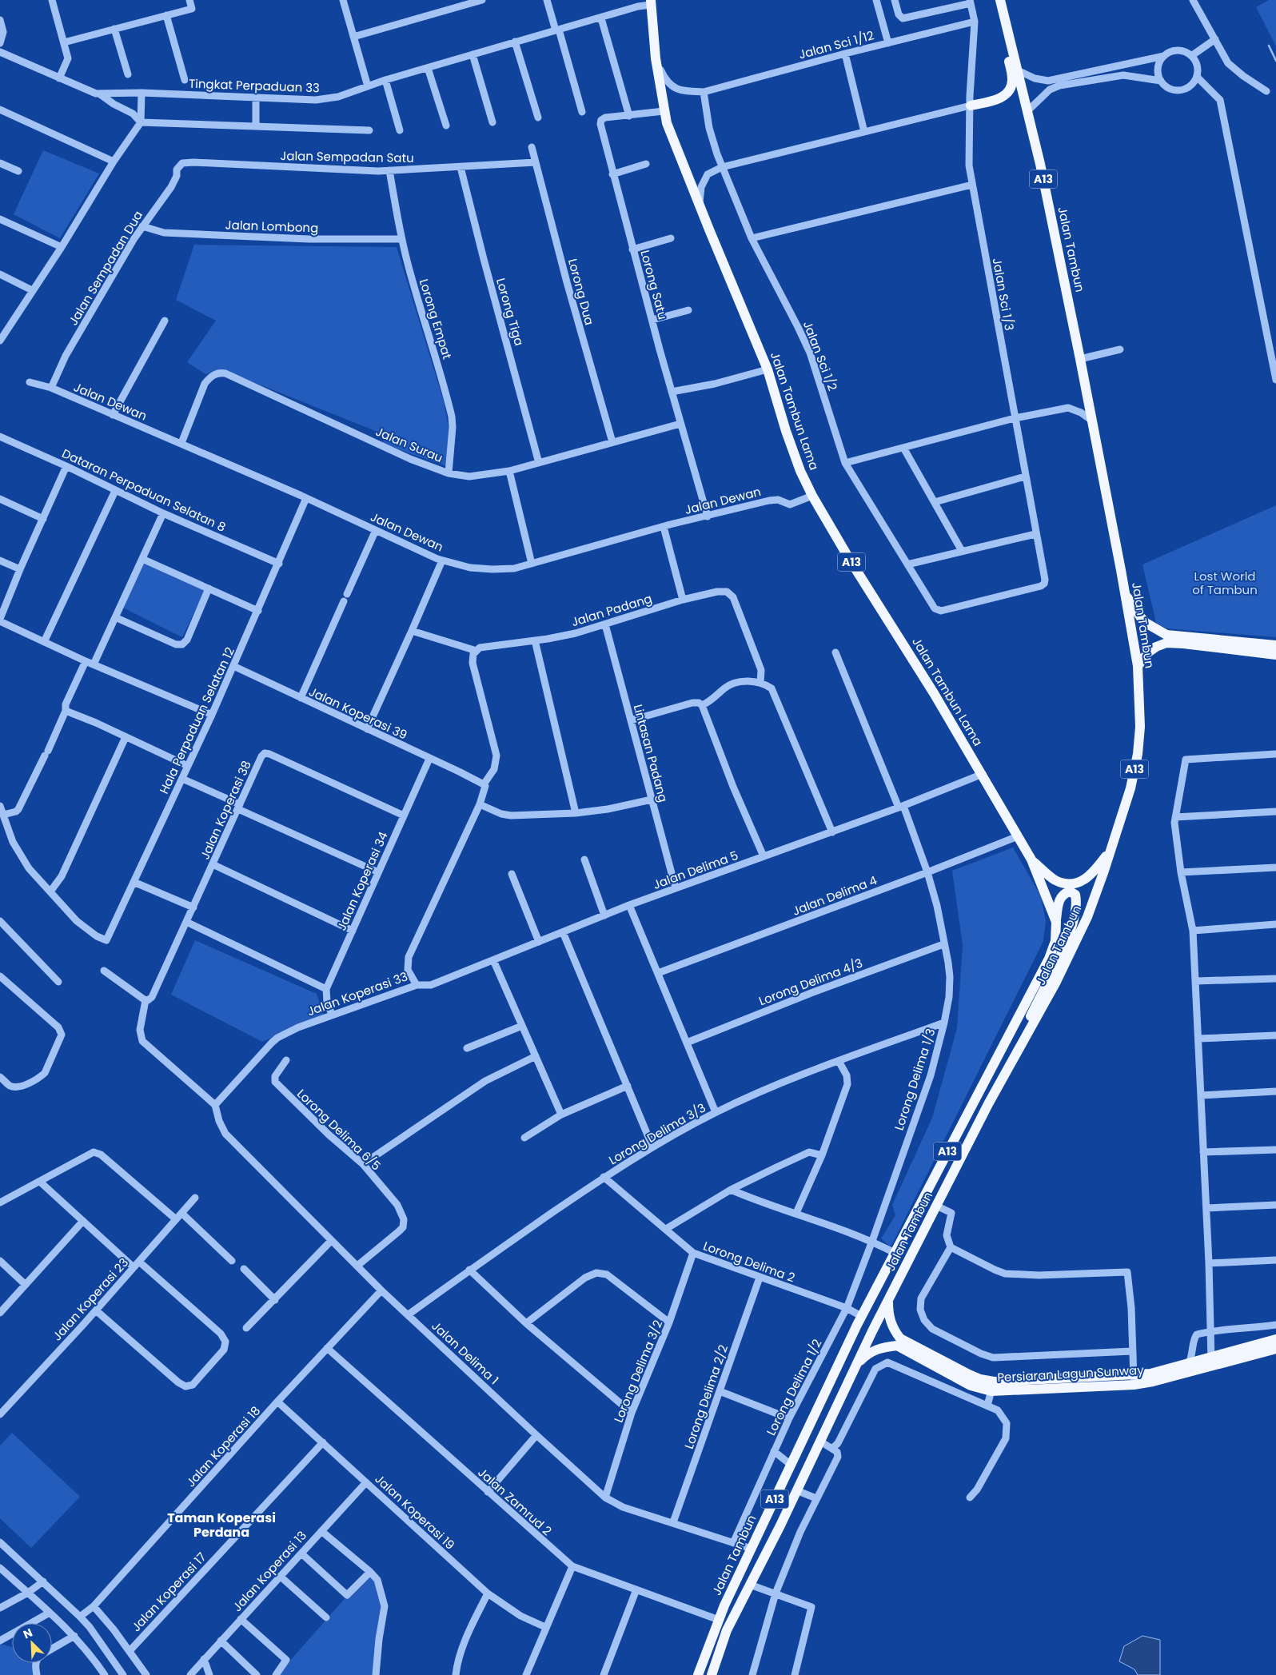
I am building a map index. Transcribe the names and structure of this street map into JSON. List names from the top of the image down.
{
  "streets": {
    "main road": [
      "A13",
      "Jalan Tambun",
      "Jalan Tambun Lama",
      "Persiaran Lagun Sunway"
    ],
    "street": [
      "Jalan Sci 1/12",
      "Tingkat Perpaduan 33",
      "Jalan Sempadan Satu",
      "Jalan Lombong",
      "Jalan Sempadan Dua",
      "Lorong Satu",
      "Lorong Dua",
      "Jalan Sci 1/3",
      "Lorong Tiga",
      "Lorong Empat",
      "Jalan Sci 1/2",
      "Jalan Dewan",
      "Jalan Surau",
      "Dataran Perpaduan Selatan 8",
      "Jalan Padang",
      "Jalan Koperasi 39",
      "Hala Perpaduan Selatan 12",
      "Lintasan Padang",
      "Jalan Koperasi 38",
      "Jalan Delima 5",
      "Jalan Koperasi 34",
      "Jalan Delima 4",
      "Lorong Delima 4/3",
      "Jalan Koperasi 33",
      "Lorong Delima 1/3",
      "Lorong Delima 6/5",
      "Lorong Delima 3/3",
      "Lorong Delima 2",
      "Jalan Koperasi 23",
      "Jalan Delima 1",
      "Lorong Delima 3/2",
      "Lorong Delima 1/2",
      "Lorong Delima 2/2",
      "Jalan Koperasi 18",
      "Jalan Zamrud 2",
      "Jalan Koperasi 19",
      "Jalan Koperasi 13",
      "Jalan Koperasi 17"
    ]
  },
  "crossings": [
    ["Jalan Sci 1/12", "Jalan Sci 1/3"],
    ["Jalan Sci 1/12", "Jalan Sci 1/2"],
    ["Jalan Sci 1/12", "Jalan Tambun Lama"],
    ["Tingkat Perpaduan 33", "Jalan Tambun Lama"],
    ["Jalan Sempadan Satu", "Jalan Sempadan Dua"],
    ["Jalan Sempadan Satu", "Lorong Dua"],
    ["Jalan Sempadan Satu", "Lorong Tiga"],
    ["Jalan Sempadan Satu", "Lorong Empat"],
    ["A13", "Jalan Tambun"],
    ["Jalan Lombong", "Jalan Sempadan Dua"],
    ["Jalan Lombong", "Lorong Empat"],
    ["Jalan Tambun", "Lorong Delima 2"],
    ["Jalan Tambun", "Jalan Delima 1"],
    ["Jalan Tambun", "Jalan Zamrud 2"],
    ["Jalan Sempadan Dua", "Jalan Dewan"],
    ["Lorong Satu", "Jalan Dewan"],
    ["Lorong Satu", "Jalan Tambun Lama"],
    ["Lorong Satu", "Jalan Surau"],
    ["Lorong Dua", "Jalan Surau"],
    ["Jalan Sci 1/3", "Jalan Sci 1/2"],
    ["Lorong Tiga", "Jalan Surau"],
    ["Lorong Empat", "Jalan Surau"],
    ["Jalan Dewan", "Jalan Tambun Lama"],
    ["Jalan Dewan", "Jalan Surau"],
    ["Jalan Dewan", "Hala Perpaduan Selatan 12"],
    ["Jalan Tambun Lama", "Jalan Delima 5"],
    ["Jalan Tambun Lama", "Jalan Delima 4"],
    ["Dataran Perpaduan Selatan 8", "Hala Perpaduan Selatan 12"],
    ["Jalan Padang", "Lintasan Padang"],
    ["Jalan Padang", "Jalan Koperasi 33"],
    ["Jalan Koperasi 39", "Hala Perpaduan Selatan 12"],
    ["Jalan Koperasi 39", "Jalan Koperasi 34"],
    ["Jalan Koperasi 39", "Jalan Koperasi 33"],
    ["Lintasan Padang", "Jalan Delima 5"],
    ["Jalan Koperasi 38", "Jalan Koperasi 34"],
    ["Jalan Delima 5", "Jalan Koperasi 33"],
    ["Jalan Delima 5", "Lorong Delima 1/3"],
    ["Jalan Delima 4", "Lorong Delima 1/3"],
    ["Lorong Delima 4/3", "Lorong Delima 1/3"],
    ["Jalan Koperasi 33", "Jalan Delima 1"],
    ["Lorong Delima 1/3", "Lorong Delima 3/3"],
    ["Lorong Delima 1/3", "Lorong Delima 1/2"],
    ["Lorong Delima 6/5", "Jalan Delima 1"],
    ["Lorong Delima 3/3", "Lorong Delima 2"],
    ["Lorong Delima 3/3", "Jalan Delima 1"],
    ["Lorong Delima 2", "Lorong Delima 3/2"],
    ["Lorong Delima 2", "Lorong Delima 1/2"],
    ["Lorong Delima 2", "Lorong Delima 2/2"],
    ["Jalan Delima 1", "Lorong Delima 3/2"],
    ["Jalan Delima 1", "Lorong Delima 1/2"],
    ["Jalan Delima 1", "Lorong Delima 2/2"],
    ["Jalan Delima 1", "Jalan Koperasi 18"],
    ["Jalan Koperasi 18", "Jalan Zamrud 2"],
    ["Jalan Koperasi 18", "Jalan Koperasi 19"],
    ["Jalan Koperasi 19", "Jalan Koperasi 13"],
    ["Jalan Koperasi 19", "Jalan Koperasi 17"]
  ],
  "districts": ["Taman Koperasi Perdana"],
  "parks": ["Lost World of Tambun"],
  "north": "top left"
}
